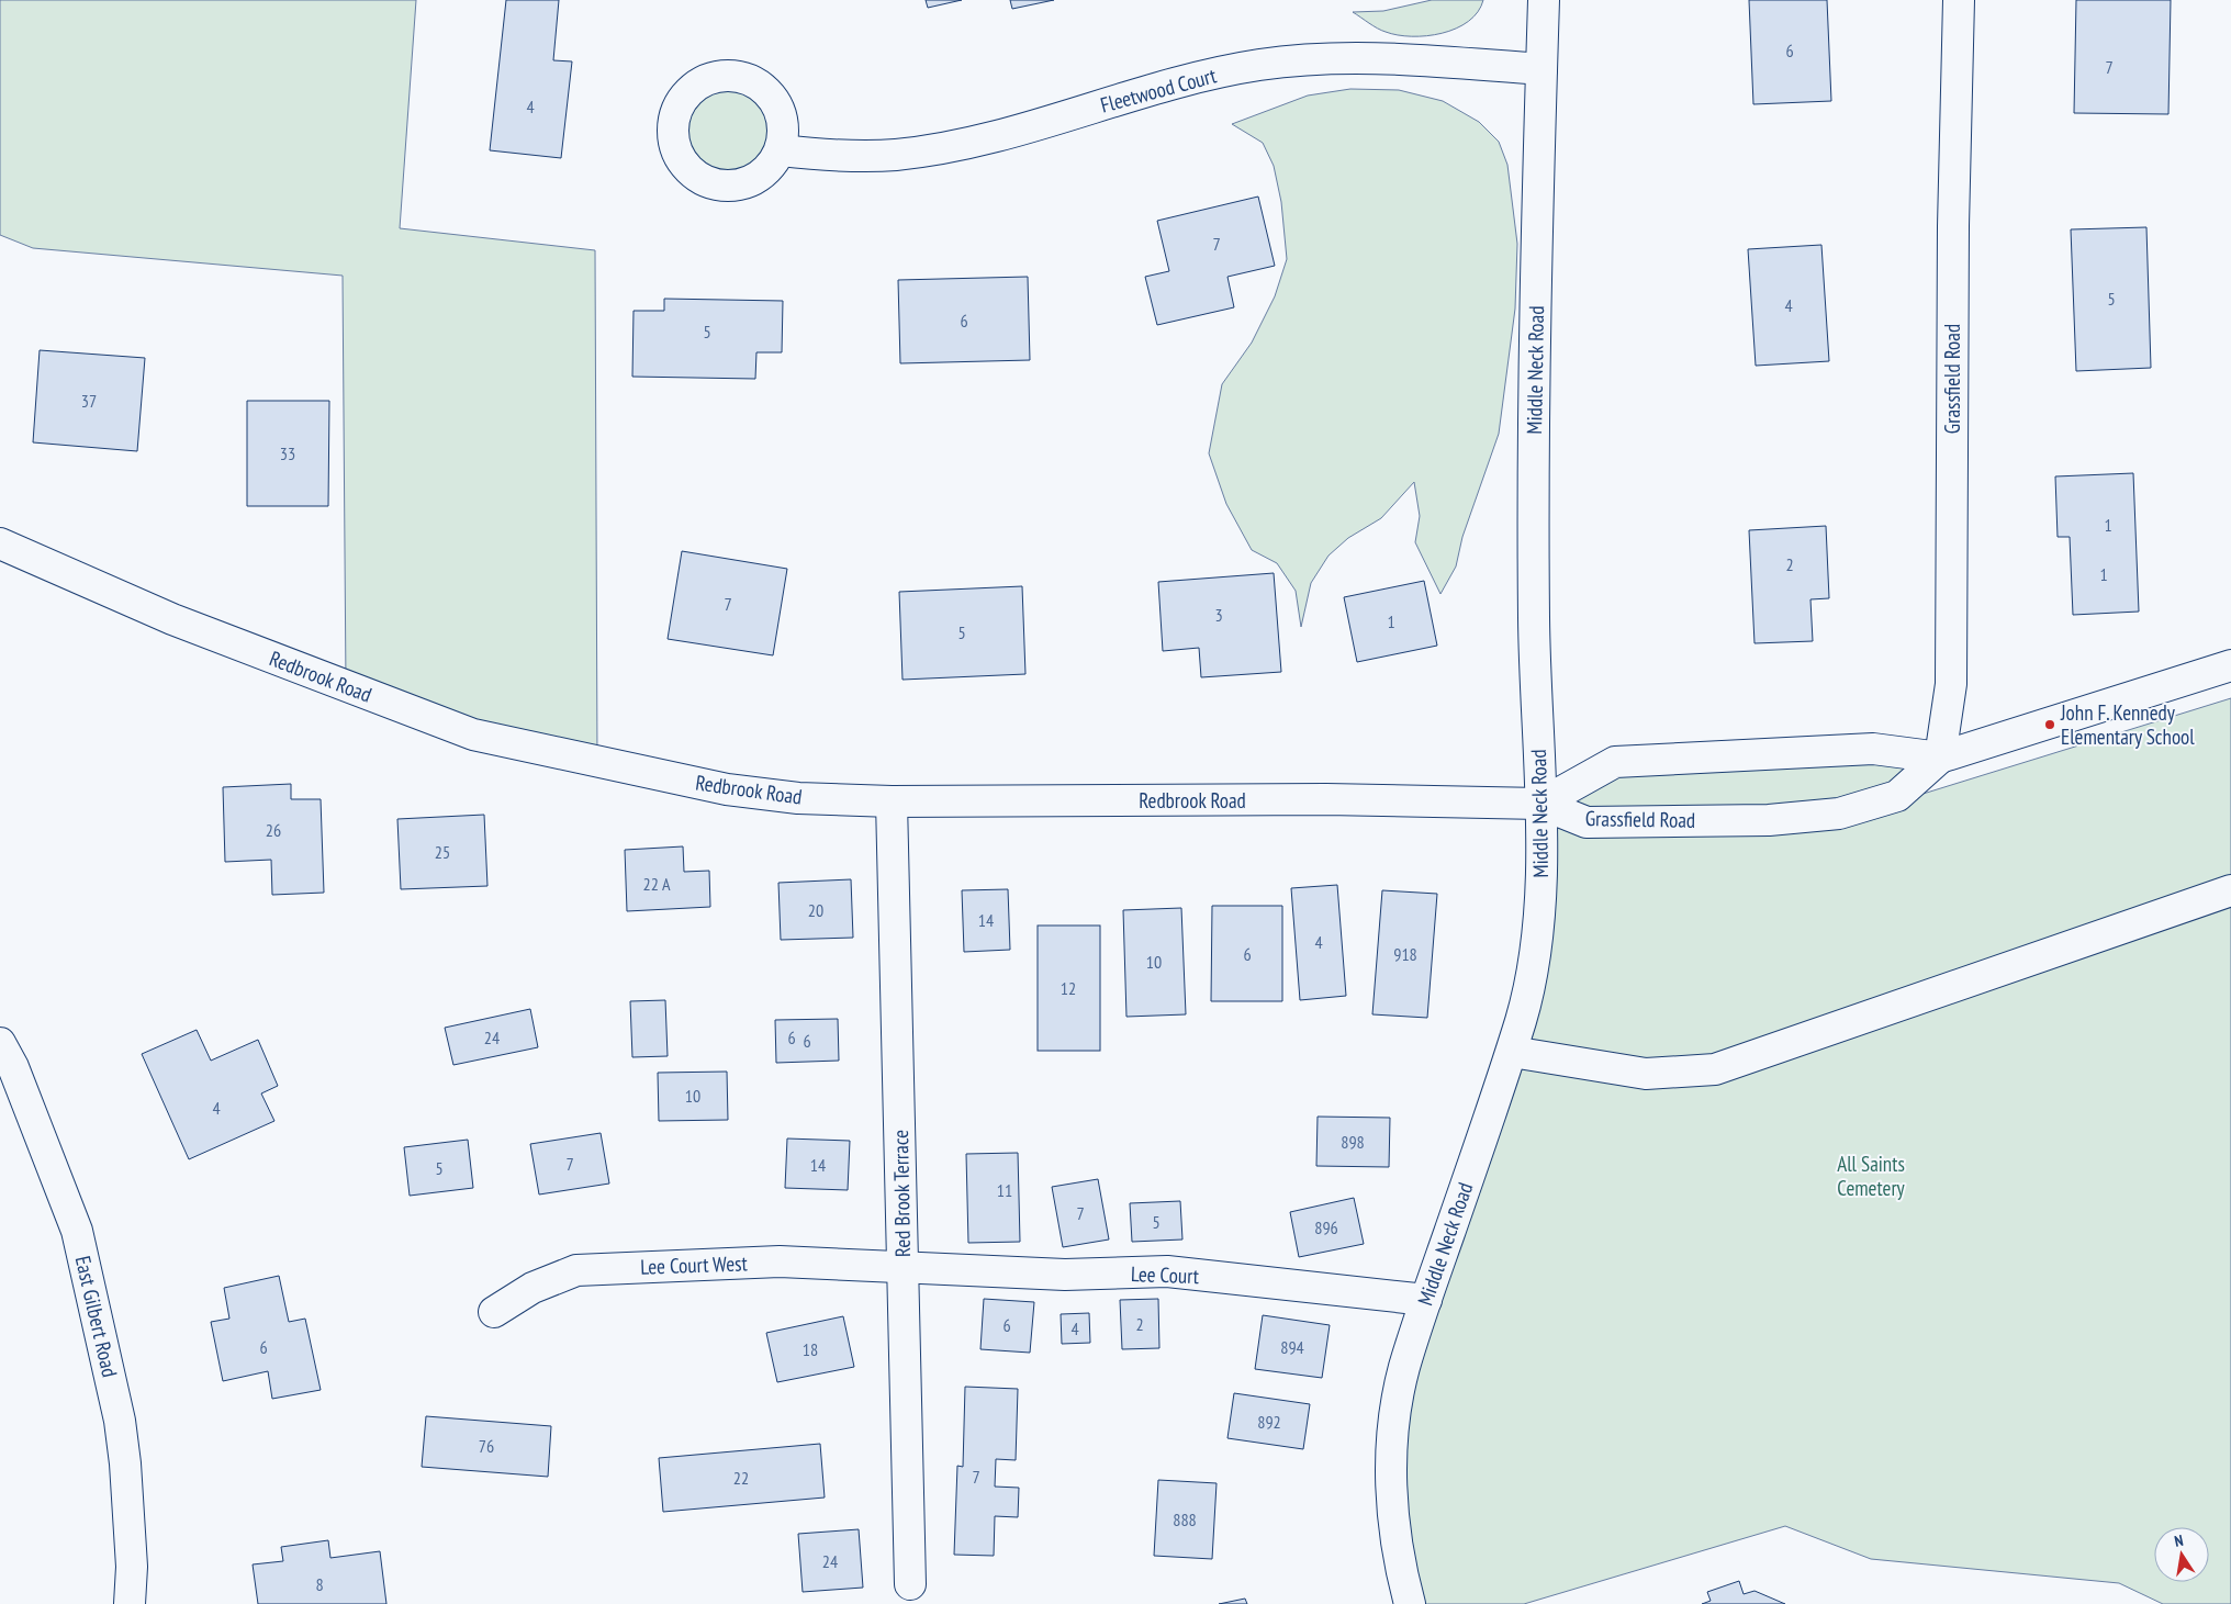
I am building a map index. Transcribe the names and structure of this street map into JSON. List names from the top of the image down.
{
  "streets": {
    "street": [
      "Fleetwood Court",
      "Middle Neck Road",
      "Grassfield Road",
      "Redbrook Road",
      "Red Brook Terrace",
      "Lee Court West",
      "Lee Court",
      "East Gilbert Road"
    ]
  },
  "crossings": [
    ["Fleetwood Court", "Middle Neck Road"],
    ["Middle Neck Road", "Grassfield Road"],
    ["Middle Neck Road", "Redbrook Road"],
    ["Middle Neck Road", "Lee Court"],
    ["Grassfield Road", "Redbrook Road"],
    ["Redbrook Road", "Red Brook Terrace"],
    ["Red Brook Terrace", "Lee Court West"],
    ["Red Brook Terrace", "Lee Court"],
    ["Lee Court West", "Lee Court"]
  ],
  "parks": ["All Saints Cemetery"],
  "places": ["John F. Kennedy Elementary School"],
  "house_numbers": [
    "6",
    "7",
    "4",
    "7",
    "5",
    "4",
    "6",
    "5",
    "37",
    "33",
    "1",
    "2",
    "1",
    "7",
    "3",
    "1",
    "5",
    "26",
    "25",
    "22 A",
    "20",
    "14",
    "4",
    "6",
    "918",
    "10",
    "12",
    "24",
    "6",
    "6",
    "10",
    "4",
    "898",
    "7",
    "14",
    "5",
    "11",
    "7",
    "5",
    "896",
    "2",
    "6",
    "4",
    "6",
    "894",
    "18",
    "892",
    "76",
    "7",
    "22",
    "888",
    "24",
    "8"
  ],
  "north": "top"
}
